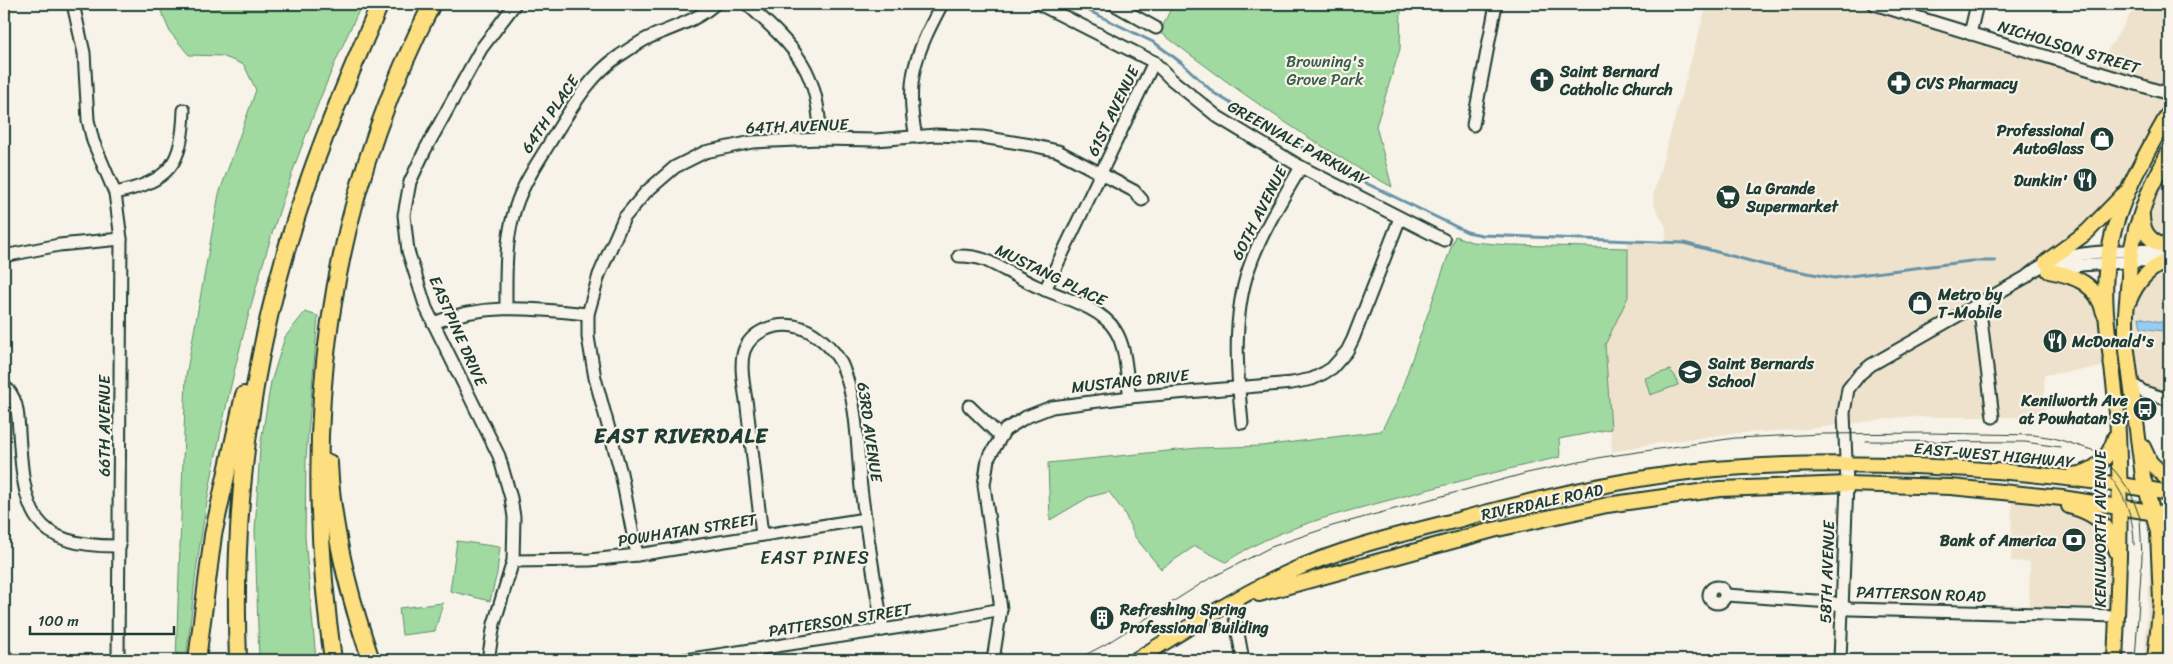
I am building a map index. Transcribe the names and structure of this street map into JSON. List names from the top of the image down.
{
  "streets": {
    "main road": ["EAST-WEST HIGHWAY", "RIVERDALE ROAD", "KENILWORTH AVENUE"],
    "street": [
      "NICHOLSON STREET",
      "61ST AVENUE",
      "64TH PLACE",
      "64TH AVENUE",
      "GREENVALE PARKWAY",
      "60TH AVENUE",
      "MUSTANG PLACE",
      "EASTPINE DRIVE",
      "MUSTANG DRIVE",
      "66TH AVENUE",
      "63RD AVENUE",
      "POWHATAN STREET",
      "58TH AVENUE",
      "PATTERSON ROAD",
      "PATTERSON STREET"
    ]
  },
  "crossings": [
    ["61ST AVENUE", "64TH AVENUE"],
    ["61ST AVENUE", "GREENVALE PARKWAY"],
    ["61ST AVENUE", "MUSTANG PLACE"],
    ["64TH AVENUE", "POWHATAN STREET"],
    ["GREENVALE PARKWAY", "60TH AVENUE"],
    ["GREENVALE PARKWAY", "MUSTANG DRIVE"],
    ["60TH AVENUE", "MUSTANG DRIVE"],
    ["MUSTANG PLACE", "MUSTANG DRIVE"],
    ["EASTPINE DRIVE", "POWHATAN STREET"],
    ["MUSTANG DRIVE", "PATTERSON STREET"],
    ["63RD AVENUE", "POWHATAN STREET"],
    ["63RD AVENUE", "PATTERSON STREET"],
    ["EAST-WEST HIGHWAY", "RIVERDALE ROAD"],
    ["EAST-WEST HIGHWAY", "KENILWORTH AVENUE"],
    ["RIVERDALE ROAD", "58TH AVENUE"],
    ["KENILWORTH AVENUE", "PATTERSON ROAD"],
    ["58TH AVENUE", "PATTERSON ROAD"]
  ],
  "districts": ["EAST RIVERDALE", "EAST PINES"],
  "parks": ["Browning's Grove Park"],
  "places": {
    "church": ["Saint Bernard Catholic Church"],
    "pharmacy": ["CVS Pharmacy"],
    "shop": ["Professional AutoGlass", "Metro by T-Mobile"],
    "restaurant": ["Dunkin'", "McDonald's"],
    "supermarket": ["La Grande Supermarket"],
    "school or university": ["Saint Bernards School"],
    "bus stop": ["Kenilworth Ave at Powhatan St"],
    "bank": ["Bank of America"],
    "building": ["Refreshing Spring Professional Building"]
  },
  "scale_bar": "100 m"
}
